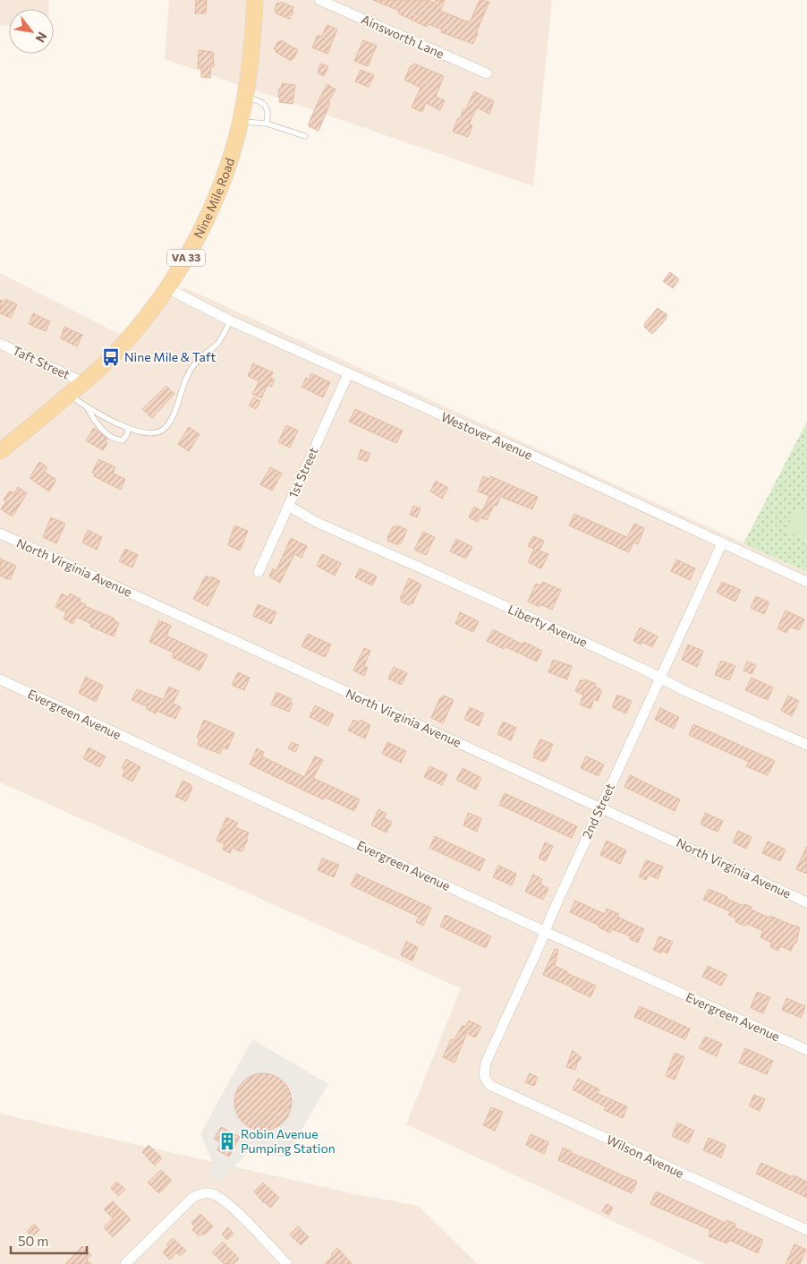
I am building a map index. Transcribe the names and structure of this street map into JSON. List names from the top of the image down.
{
  "streets": {
    "main road": ["Nine Mile Road", "VA 33"],
    "street": [
      "Ainsworth Lane",
      "Taft Street",
      "Westover Avenue",
      "1st Street",
      "North Virginia Avenue",
      "Liberty Avenue",
      "Evergreen Avenue",
      "2nd Street",
      "Wilson Avenue"
    ]
  },
  "crossings": [
    ["Nine Mile Road", "Taft Street"],
    ["Nine Mile Road", "Westover Avenue"],
    ["Westover Avenue", "1st Street"],
    ["Westover Avenue", "2nd Street"],
    ["1st Street", "Liberty Avenue"],
    ["North Virginia Avenue", "2nd Street"],
    ["Liberty Avenue", "2nd Street"],
    ["Evergreen Avenue", "2nd Street"],
    ["2nd Street", "Wilson Avenue"]
  ],
  "places": {
    "bus stop": ["Nine Mile & Taft"],
    "building": ["Robin Avenue Pumping Station"]
  },
  "scale_bar": "50 m",
  "north": "bottom right"
}
